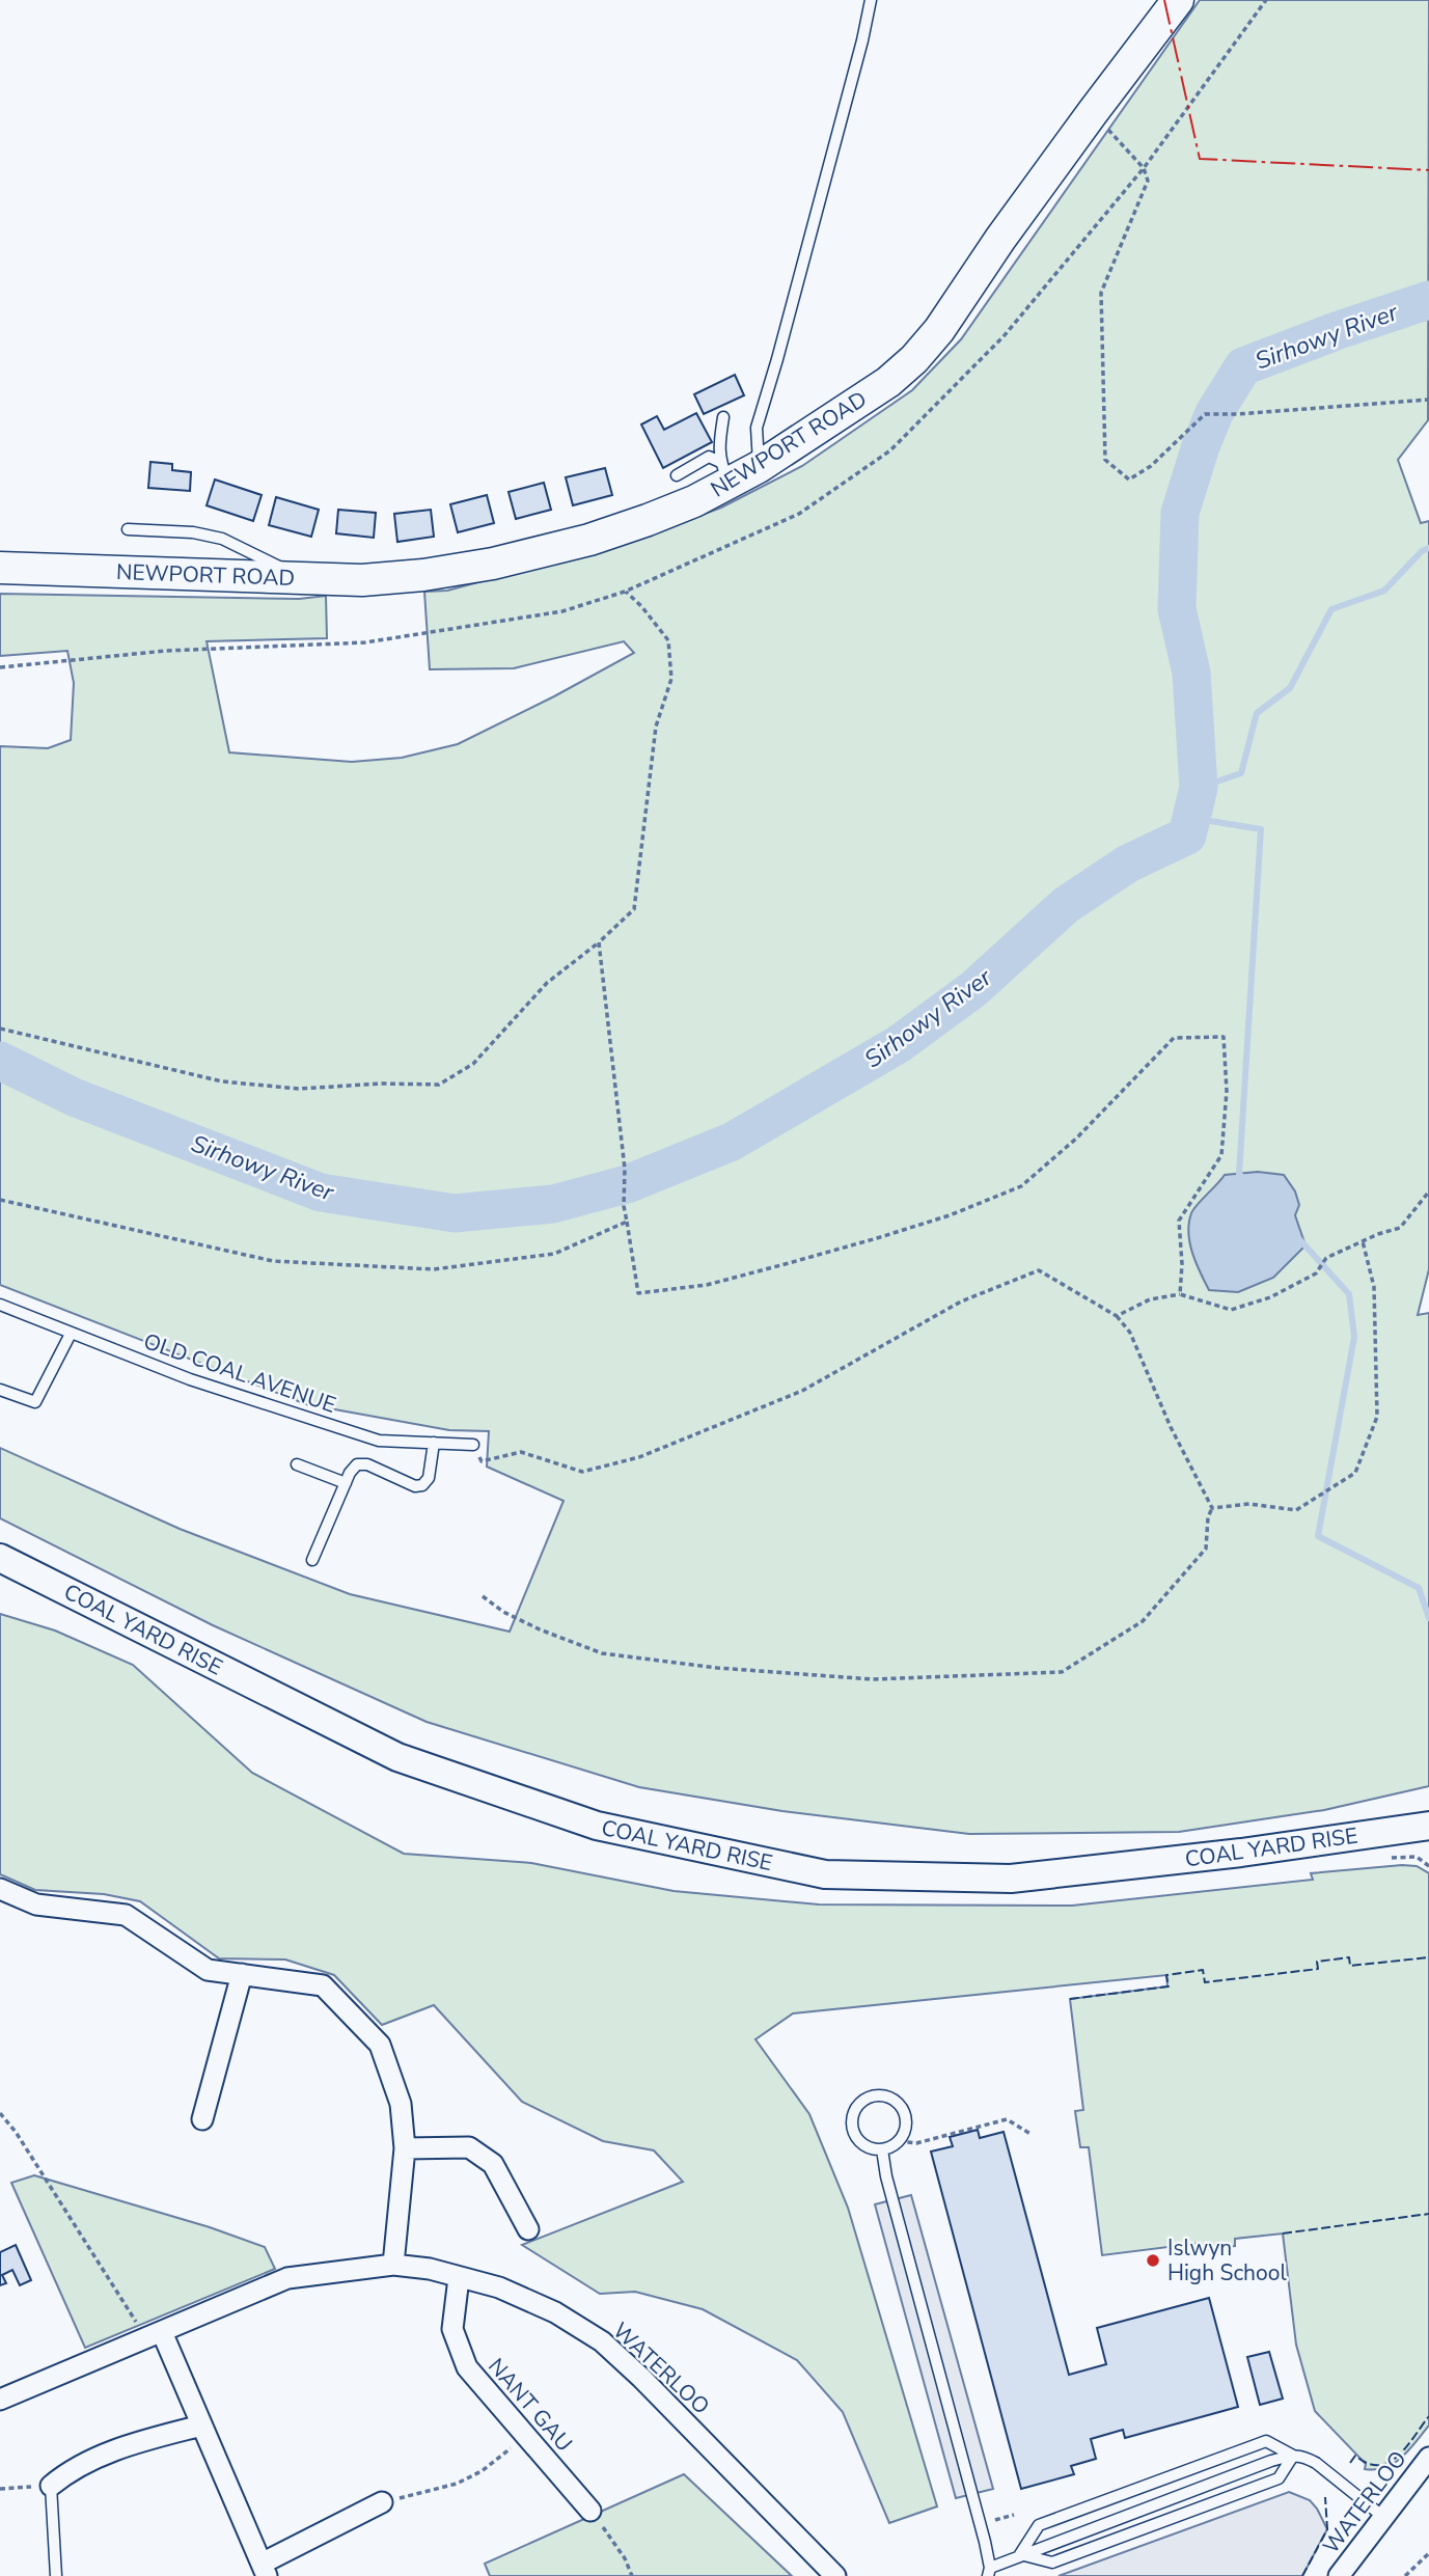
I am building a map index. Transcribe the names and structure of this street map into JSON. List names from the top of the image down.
{
  "streets": {
    "main road": ["NEWPORT ROAD", "COAL YARD RISE"],
    "street": ["WATERLOO", "NANT GAU"],
    "lane": ["OLD COAL AVENUE"]
  },
  "crossings": [
    ["WATERLOO", "NANT GAU"]
  ],
  "water": ["Sirhowy River"],
  "places": ["Islwyn High School"]
}
